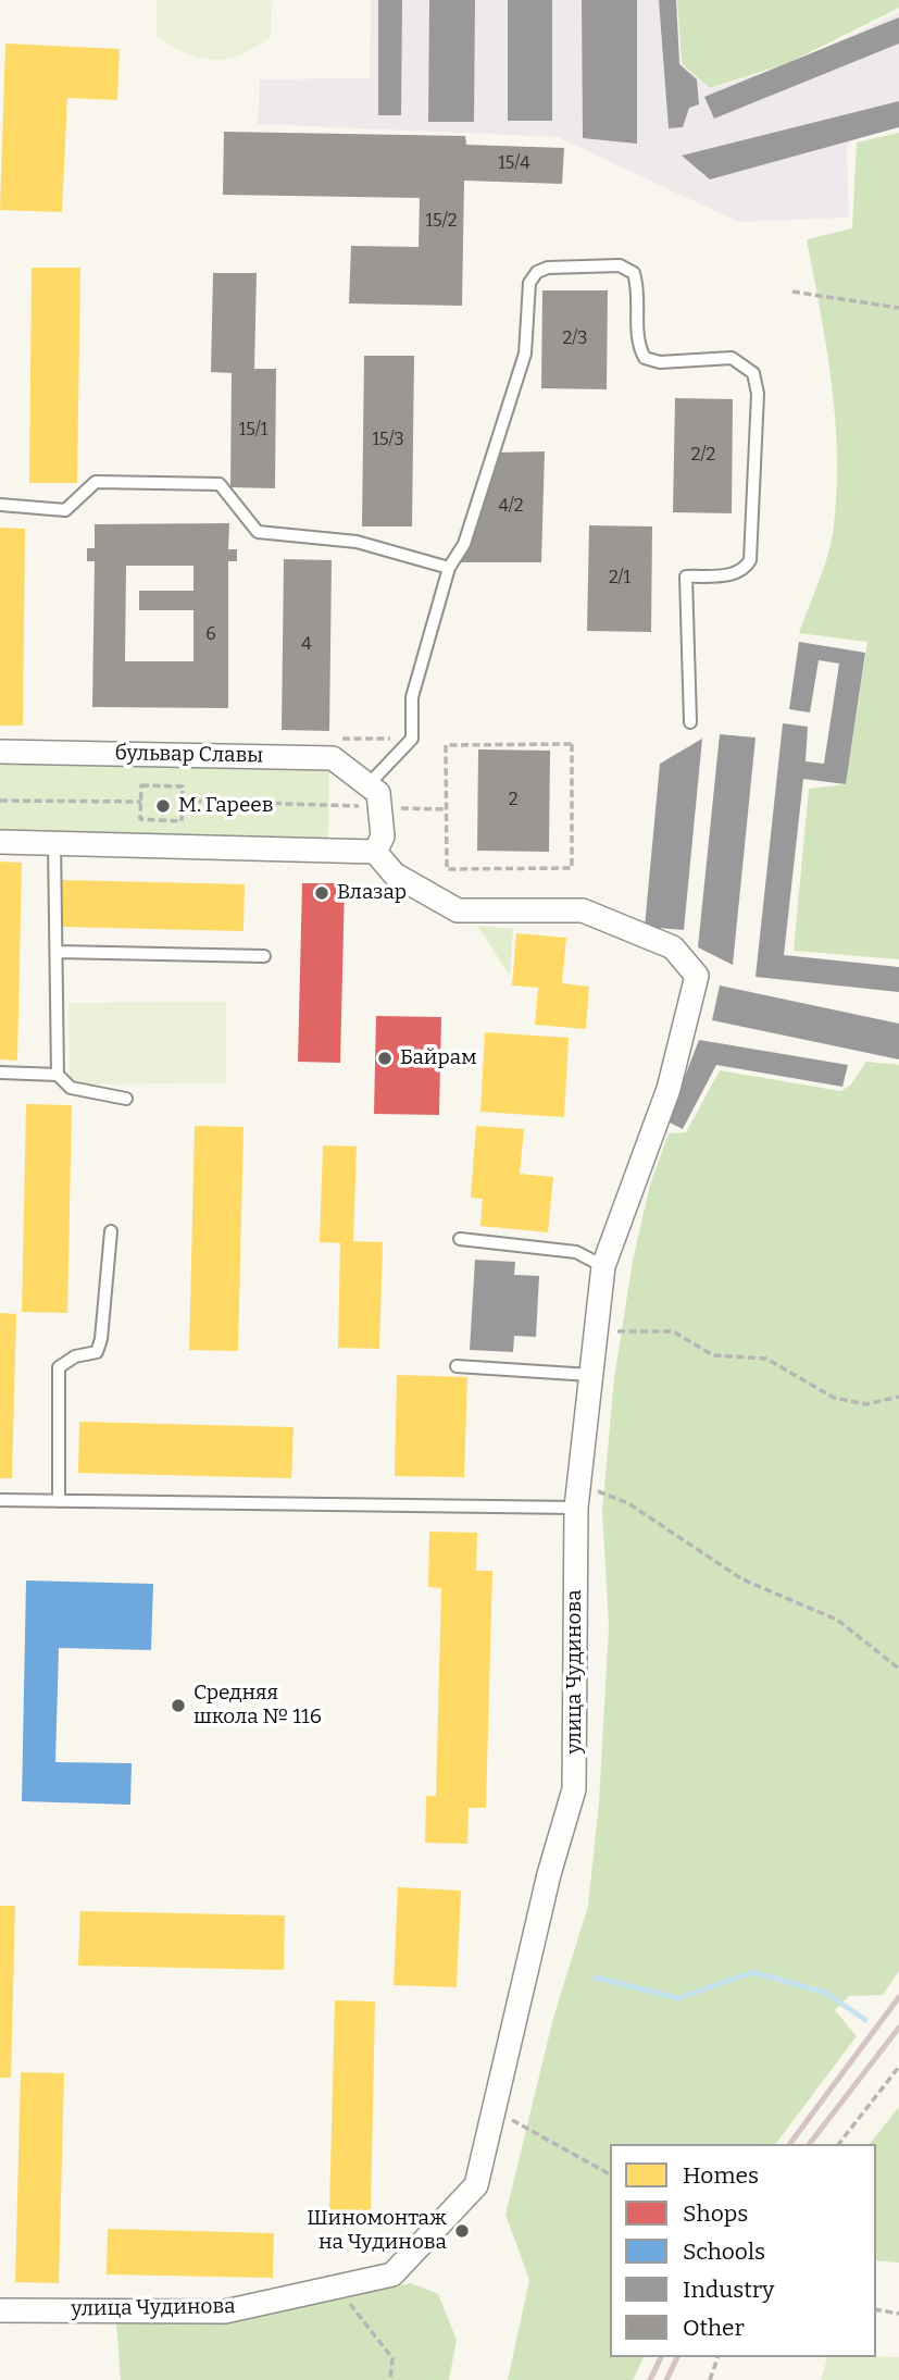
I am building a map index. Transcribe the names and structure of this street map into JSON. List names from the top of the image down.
{
  "streets": {
    "street": ["бульвар Славы", "улица Чудинова"]
  },
  "places": [
    "М. Гареев",
    "Влазар",
    "Байрам",
    "Средняя школа № 116",
    "Шиномонтаж на Чудинова"
  ],
  "house_numbers": [
    "15/4",
    "15/2",
    "2/3",
    "15/1",
    "15/3",
    "2/2",
    "4/2",
    "2/1",
    "6",
    "4",
    "2"
  ],
  "legend": [
    "Homes",
    "Shops",
    "Schools",
    "Industry",
    "Other"
  ]
}
